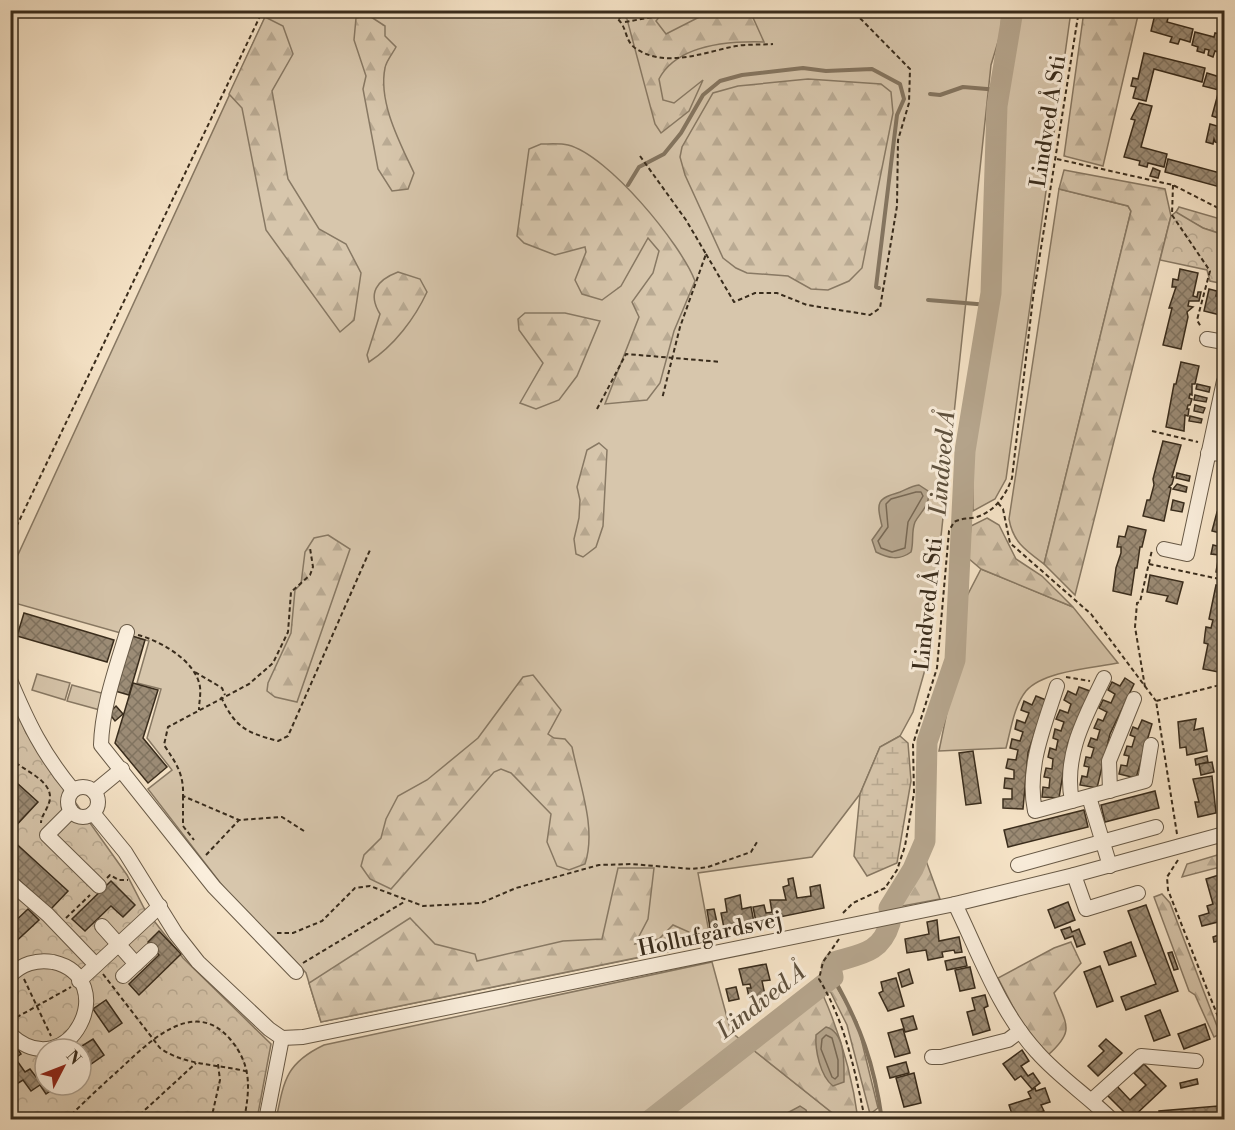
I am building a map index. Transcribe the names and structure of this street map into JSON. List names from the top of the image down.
{
  "streets": {
    "street": ["Hollufgårdsvej"],
    "path": ["Lindved Å Sti"]
  },
  "crossings": [
    ["Lindved Å Sti", "Hollufgårdsvej"]
  ],
  "water": ["Lindved Å"],
  "north": "top right"
}
